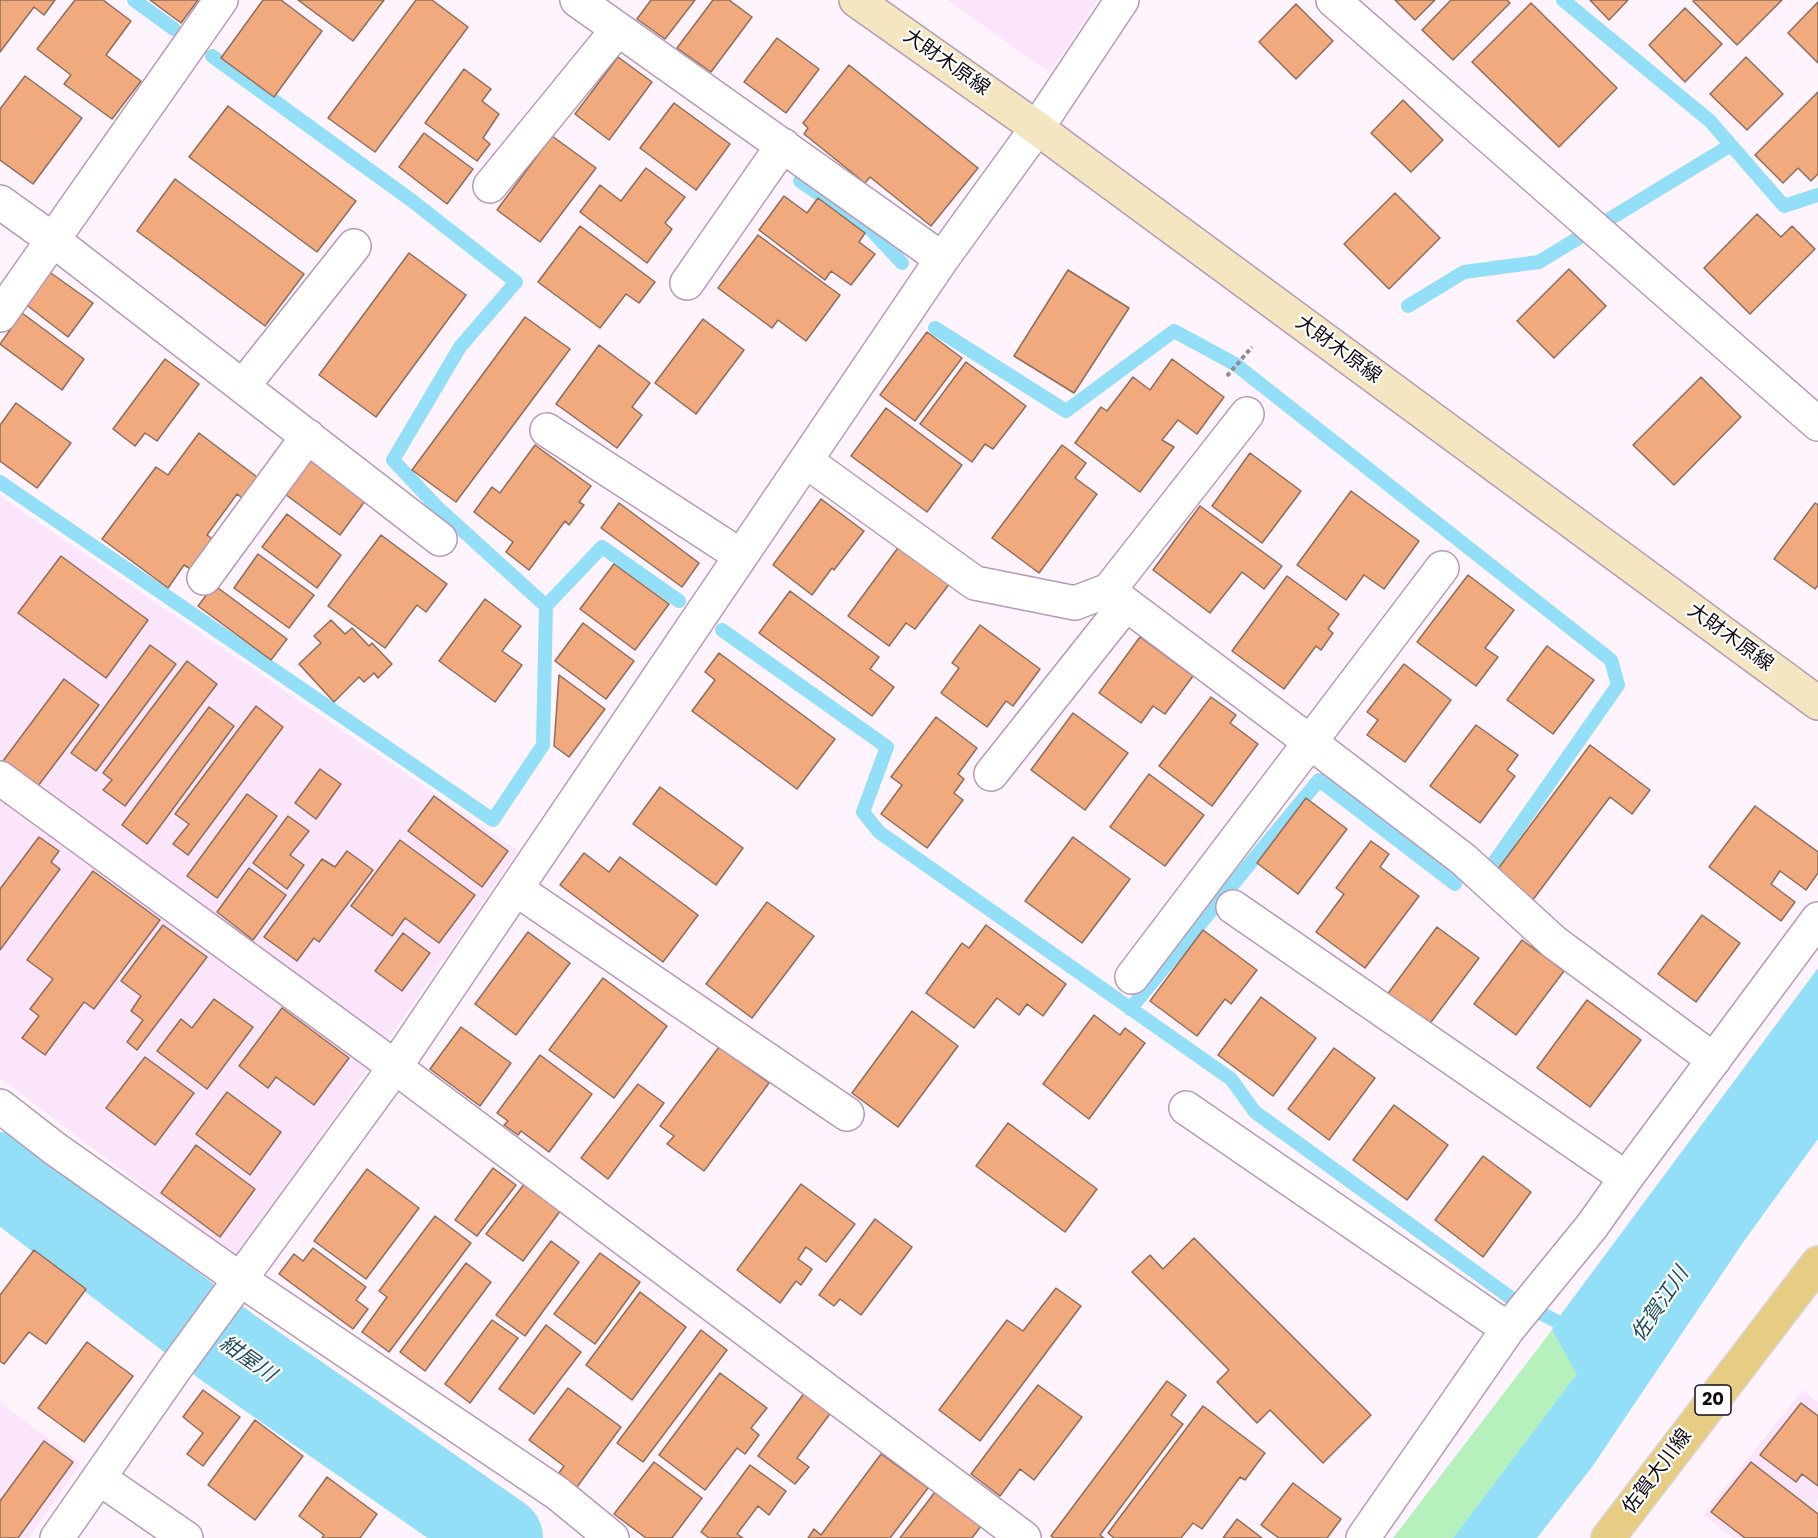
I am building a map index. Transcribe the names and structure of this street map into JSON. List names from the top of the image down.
{
  "streets": {
    "main road": ["20", "佐賀大川線"],
    "street": ["大財木原線"]
  },
  "water": ["佐賀江川", "紺屋川"]
}
